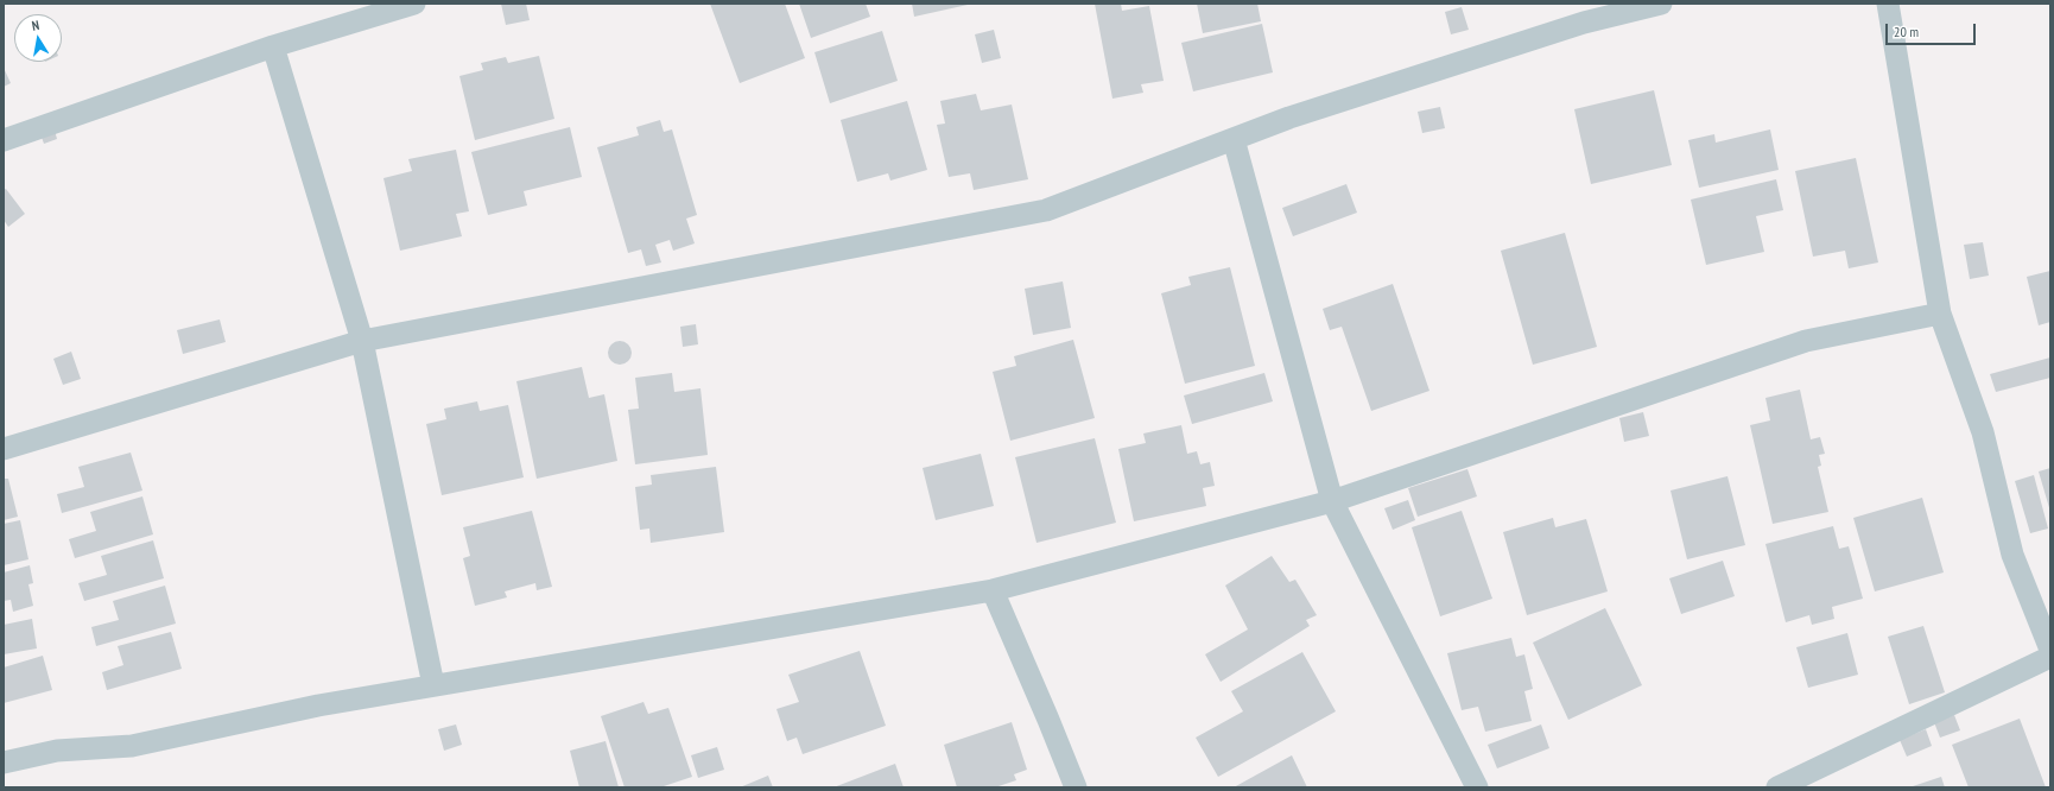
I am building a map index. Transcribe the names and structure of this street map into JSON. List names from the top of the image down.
{
  "scale_bar": "20 m",
  "north": "top"
}
